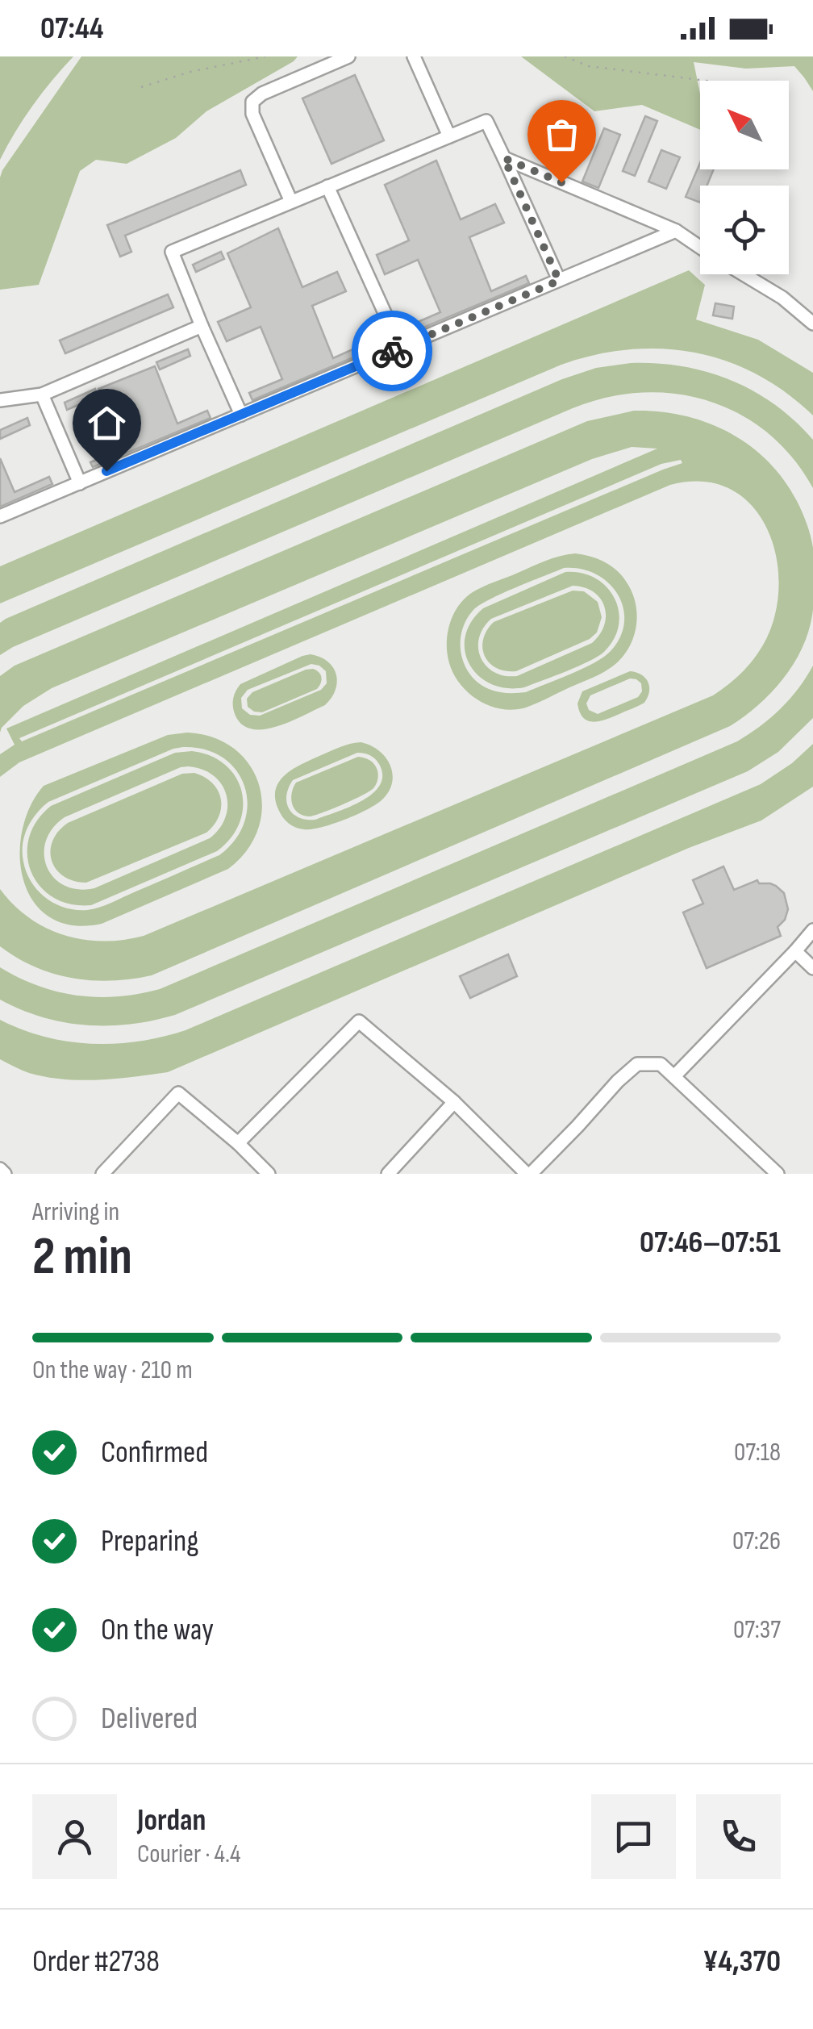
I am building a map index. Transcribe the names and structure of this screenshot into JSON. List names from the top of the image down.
{
  "north": "top left",
  "page": {
    "status": "07:44",
    "heading": ["2 min", "Arriving in", "07:46–07:51"],
    "panel": [
      "Jordan",
      "Courier · 4.4",
      "Order #2738",
      "¥4,370"
    ],
    "bar": "On the way · 210 m",
    "list": [
      ["Confirmed", "07:18"],
      ["Preparing", "07:26"],
      ["On the way", "07:37"],
      "Delivered"
    ]
  }
}
